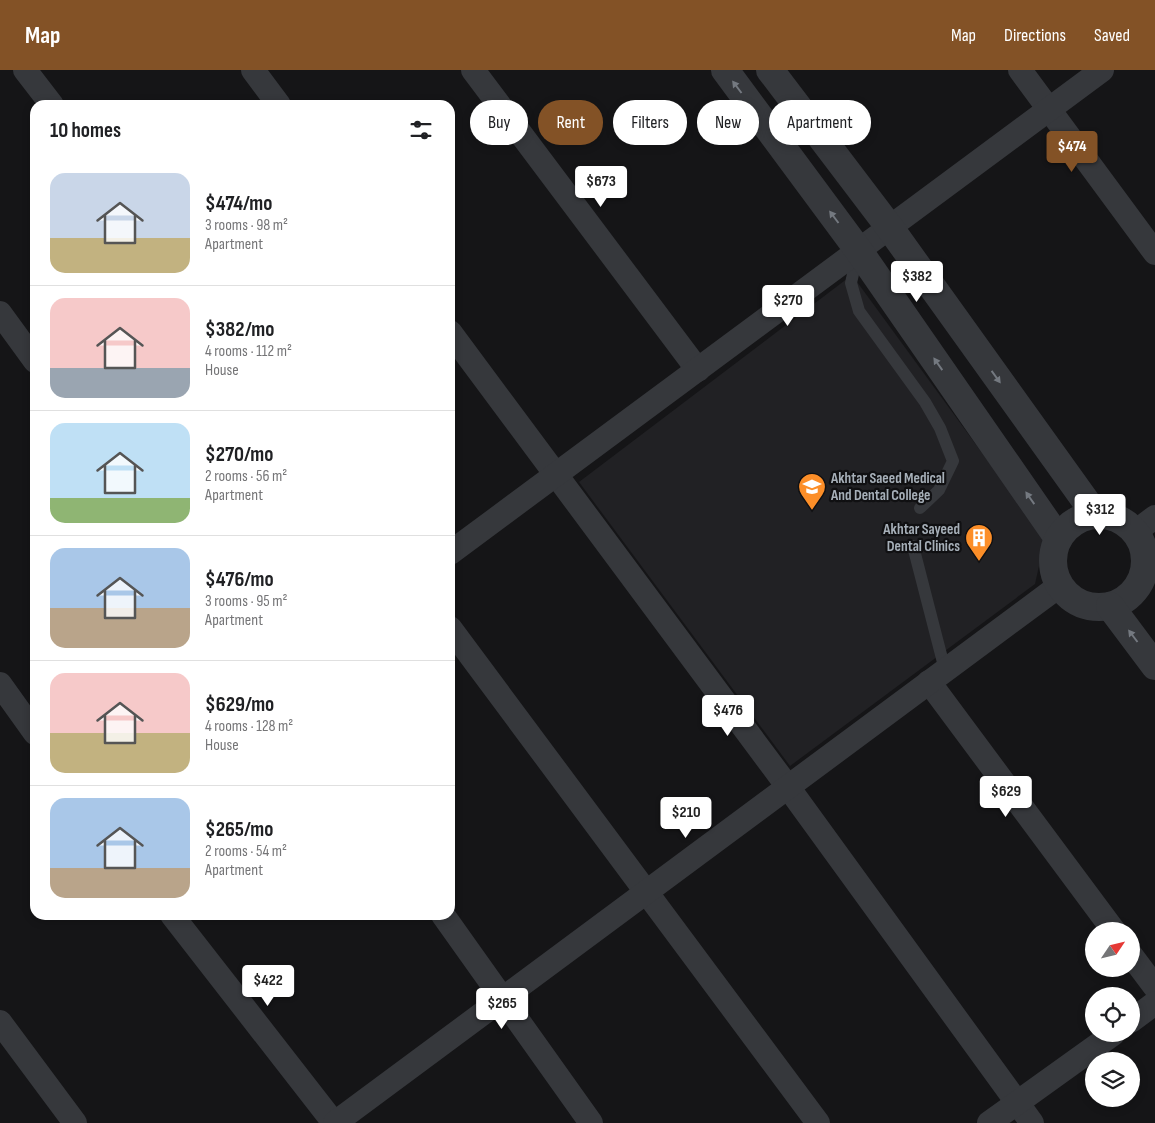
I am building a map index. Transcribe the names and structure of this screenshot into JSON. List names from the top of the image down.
{
  "places": {
    "school or university": ["Akhtar Saeed Medical And Dental College"],
    "building": ["Akhtar Sayeed Dental Clinics"]
  },
  "north": "top right",
  "page": {
    "header": "Map",
    "nav": ["Map", "Directions", "Saved"],
    "chip": [
      "Buy",
      "Rent",
      "Filters",
      "New",
      "Apartment"
    ],
    "heading": "10 homes",
    "price": [
      "$474",
      "$673",
      "$382",
      "$270",
      "$312",
      "$476",
      "$629",
      "$210",
      "$422",
      "$265"
    ],
    "list": [
      {
        "name": "$474/mo",
        "note": "3 rooms · 98 m² · Apartment"
      },
      {
        "name": "$382/mo",
        "note": "4 rooms · 112 m² · House"
      },
      {
        "name": "$270/mo",
        "note": "2 rooms · 56 m² · Apartment"
      },
      {
        "name": "$476/mo",
        "note": "3 rooms · 95 m² · Apartment"
      },
      {
        "name": "$629/mo",
        "note": "4 rooms · 128 m² · House"
      },
      {
        "name": "$265/mo",
        "note": "2 rooms · 54 m² · Apartment"
      }
    ]
  }
}
